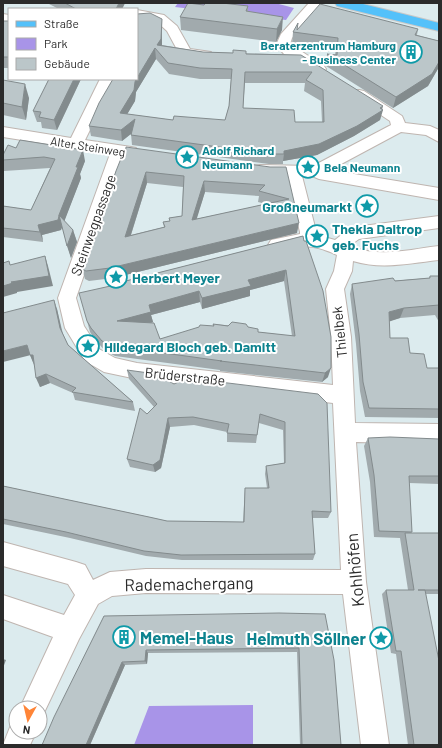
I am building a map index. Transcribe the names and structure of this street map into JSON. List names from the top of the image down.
{
  "streets": {
    "street": [
      "Alter Steinweg",
      "Steinwegpassage",
      "Thielbek",
      "Brüderstraße",
      "Kohlhöfen",
      "Rademachergang"
    ]
  },
  "crossings": [
    ["Alter Steinweg", "Steinwegpassage"],
    ["Steinwegpassage", "Brüderstraße"],
    ["Thielbek", "Brüderstraße"],
    ["Thielbek", "Kohlhöfen"],
    ["Brüderstraße", "Kohlhöfen"],
    ["Kohlhöfen", "Rademachergang"]
  ],
  "places": {
    "building": ["Beraterzentrum Hamburg - Business Center", "Memel-Haus"],
    "place": [
      "Adolf Richard Neumann",
      "Bela Neumann",
      "Großneumarkt",
      "Thekla Daltrop geb. Fuchs",
      "Herbert Meyer",
      "Hildegard Bloch geb. Damitt",
      "Helmuth Söllner"
    ]
  },
  "legend": ["Straße", "Park", "Gebäude"],
  "north": "bottom"
}
